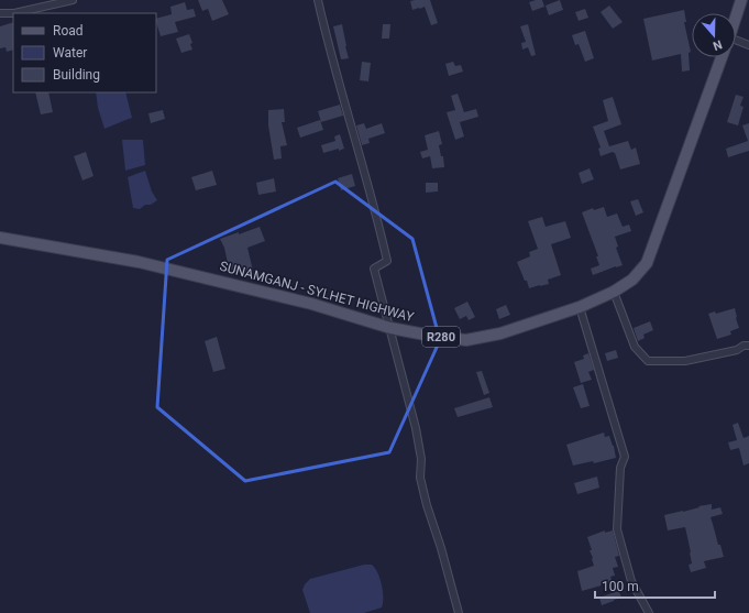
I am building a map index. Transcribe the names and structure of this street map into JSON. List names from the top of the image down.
{
  "streets": {
    "main road": ["SUNAMGANJ - SYLHET HIGHWAY", "R280"]
  },
  "legend": ["Road", "Water", "Building"],
  "scale_bar": "100 m",
  "north": "bottom"
}
